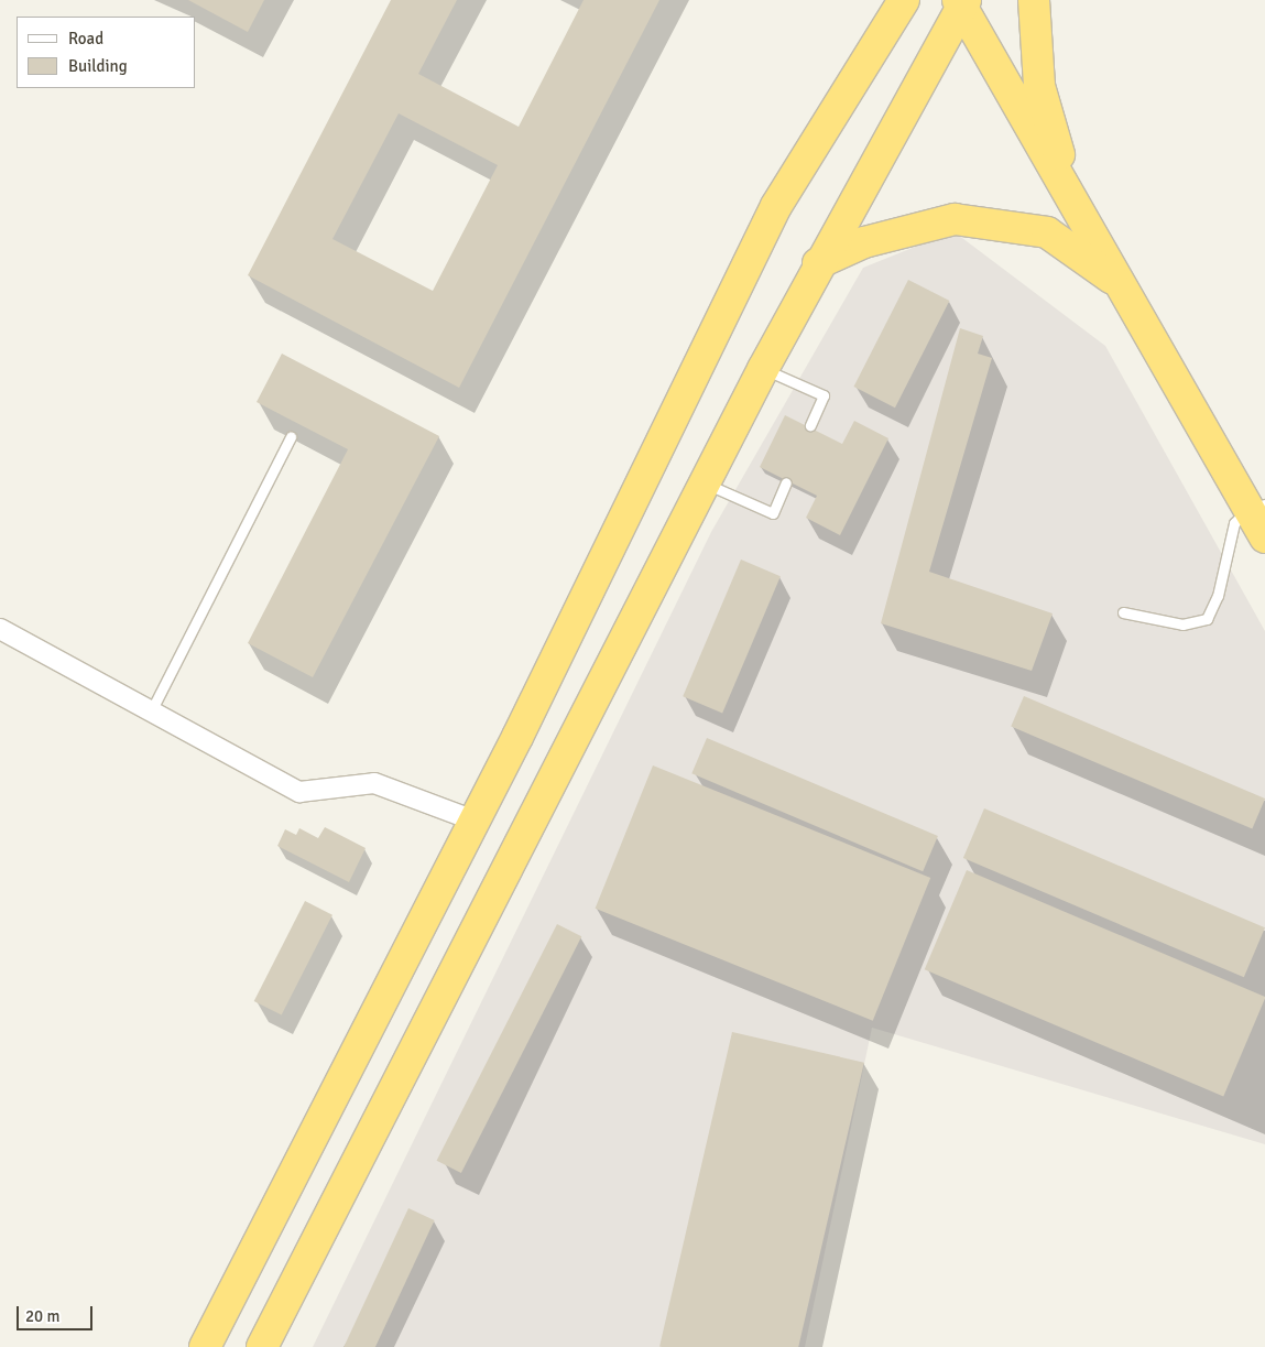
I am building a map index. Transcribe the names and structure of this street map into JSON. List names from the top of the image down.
{
  "legend": ["Road", "Building"],
  "scale_bar": "20 m"
}
